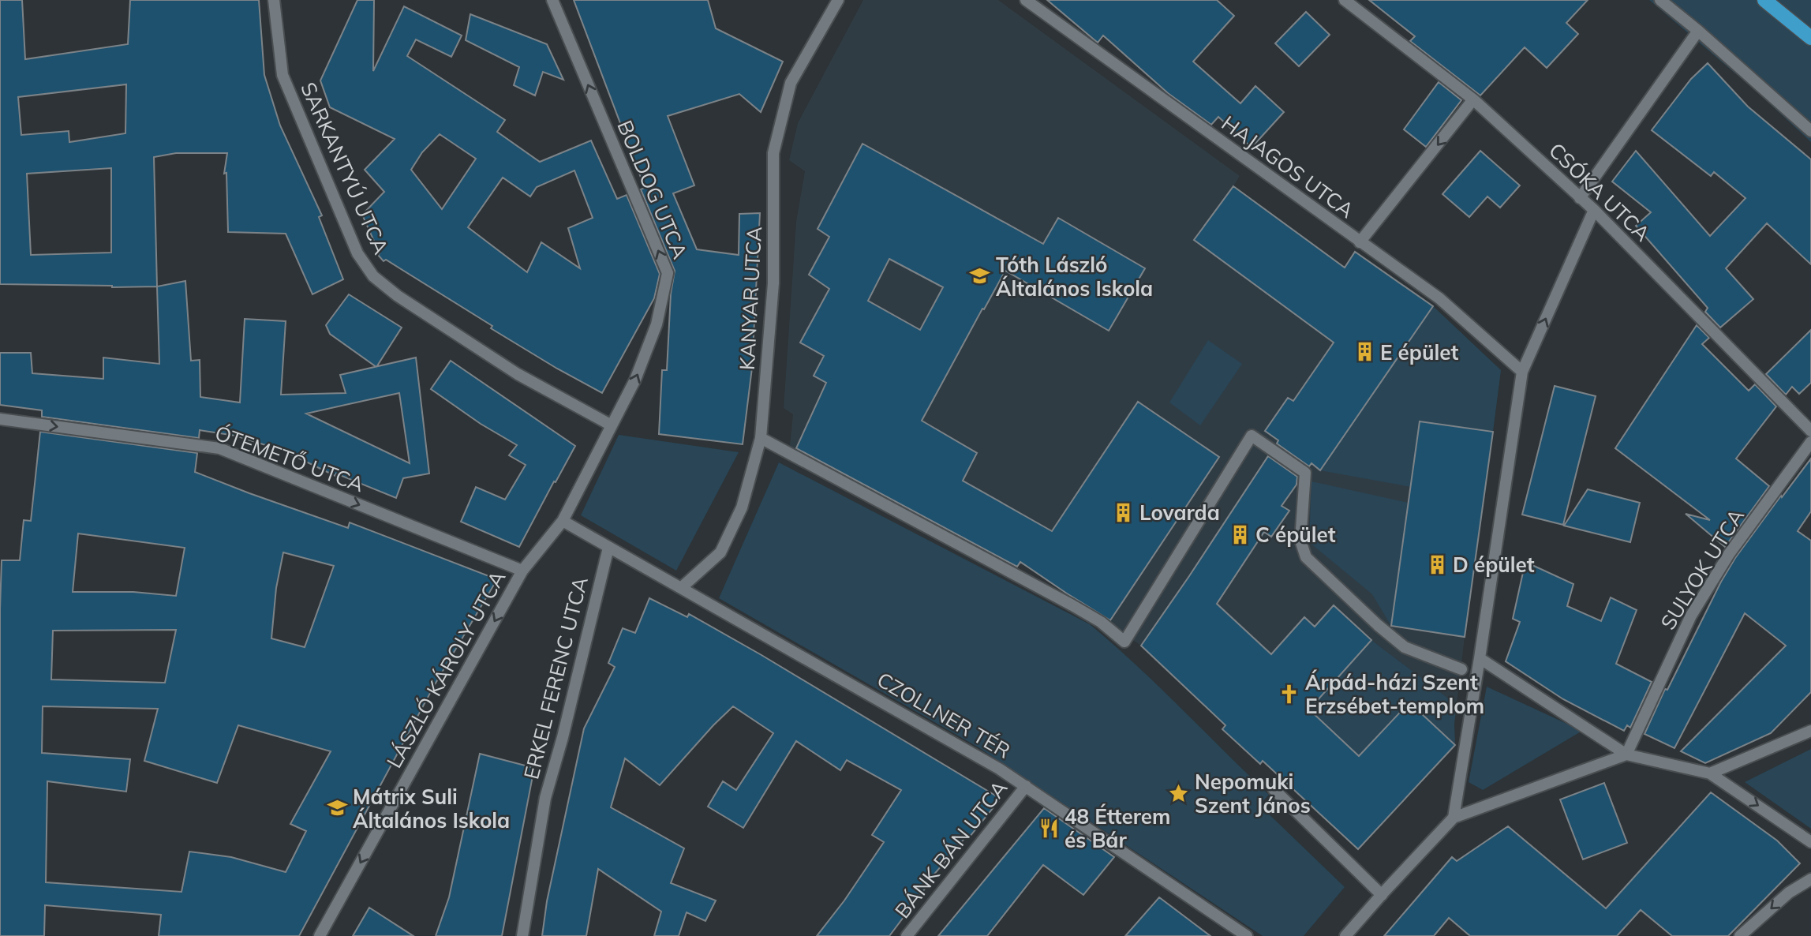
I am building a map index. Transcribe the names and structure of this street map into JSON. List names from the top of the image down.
{
  "streets": {
    "street": [
      "HAJAGOS UTCA",
      "SARKANTYÚ UTCA",
      "BOLDOG UTCA",
      "CSÓKA UTCA",
      "KANYAR UTCA",
      "ÓTEMETŐ UTCA",
      "SULYOK UTCA",
      "LÁSZLÓ KÁROLY UTCA",
      "ERKEL FERENC UTCA",
      "CZOLLNER TÉR",
      "BÁNK BÁN UTCA"
    ]
  },
  "crossings": [
    ["SARKANTYÚ UTCA", "BOLDOG UTCA"],
    ["SARKANTYÚ UTCA", "LÁSZLÓ KÁROLY UTCA"],
    ["BOLDOG UTCA", "LÁSZLÓ KÁROLY UTCA"],
    ["KANYAR UTCA", "CZOLLNER TÉR"],
    ["ÓTEMETŐ UTCA", "LÁSZLÓ KÁROLY UTCA"],
    ["ERKEL FERENC UTCA", "CZOLLNER TÉR"],
    ["CZOLLNER TÉR", "BÁNK BÁN UTCA"]
  ],
  "one_way": ["BOLDOG UTCA", "ÓTEMETŐ UTCA", "LÁSZLÓ KÁROLY UTCA"],
  "places": {
    "school or university": ["Tóth László Általános Iskola", "Mátrix Suli Általános Iskola"],
    "building": [
      "E épület",
      "Lovarda",
      "C épület",
      "D épület"
    ],
    "church": ["Árpád-házi Szent Erzsébet-templom"],
    "place": ["Nepomuki Szent János"],
    "restaurant": ["48 Étterem és Bár"]
  }
}
